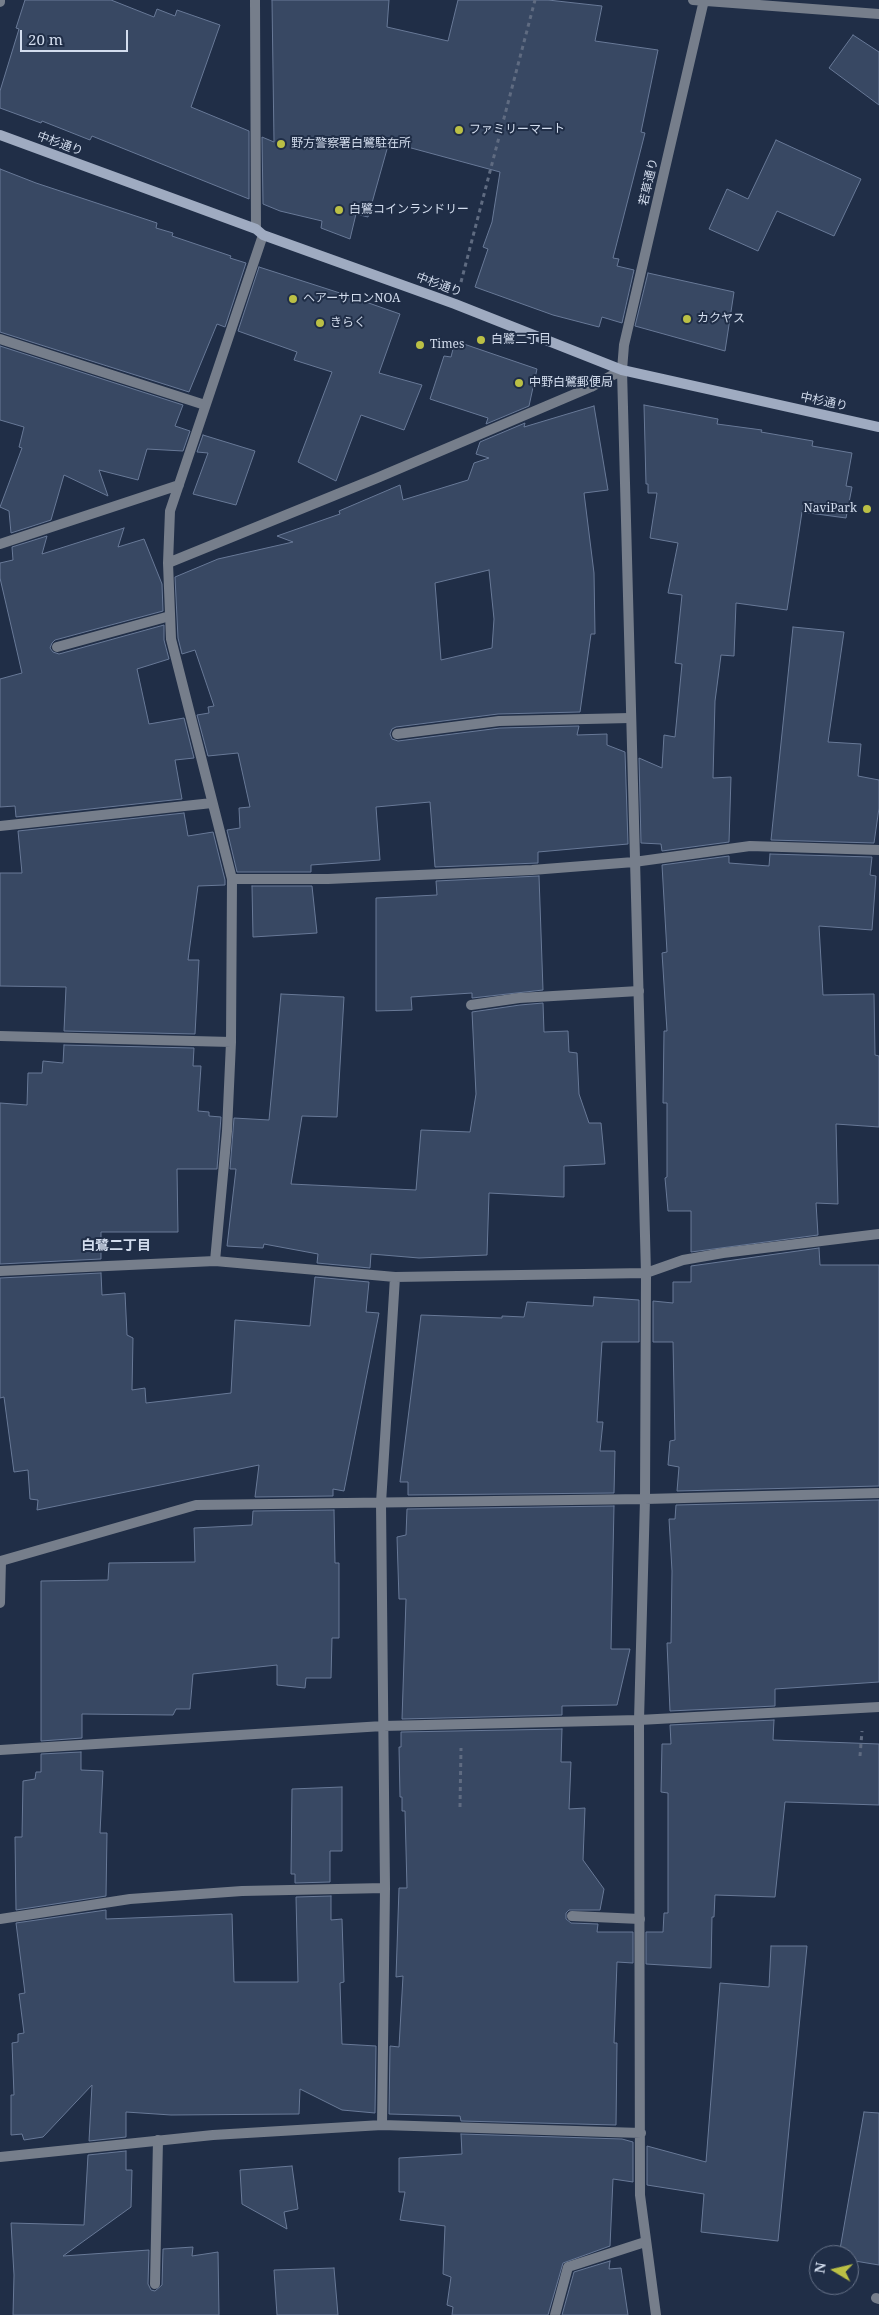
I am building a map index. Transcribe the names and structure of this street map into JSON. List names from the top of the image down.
{
  "streets": {
    "main road": ["中杉通り"],
    "street": ["若草通り"]
  },
  "crossings": [
    ["中杉通り", "若草通り"]
  ],
  "districts": ["白鷺二丁目"],
  "places": [
    "ファミリーマート",
    "野方警察署白鷺駐在所",
    "白鷺コインランドリー",
    "ヘアーサロンNOA",
    "カクヤス",
    "きらく",
    "白鷺二丁目",
    "Times",
    "中野白鷺郵便局",
    "NaviPark"
  ],
  "scale_bar": "20 m",
  "north": "left"
}
